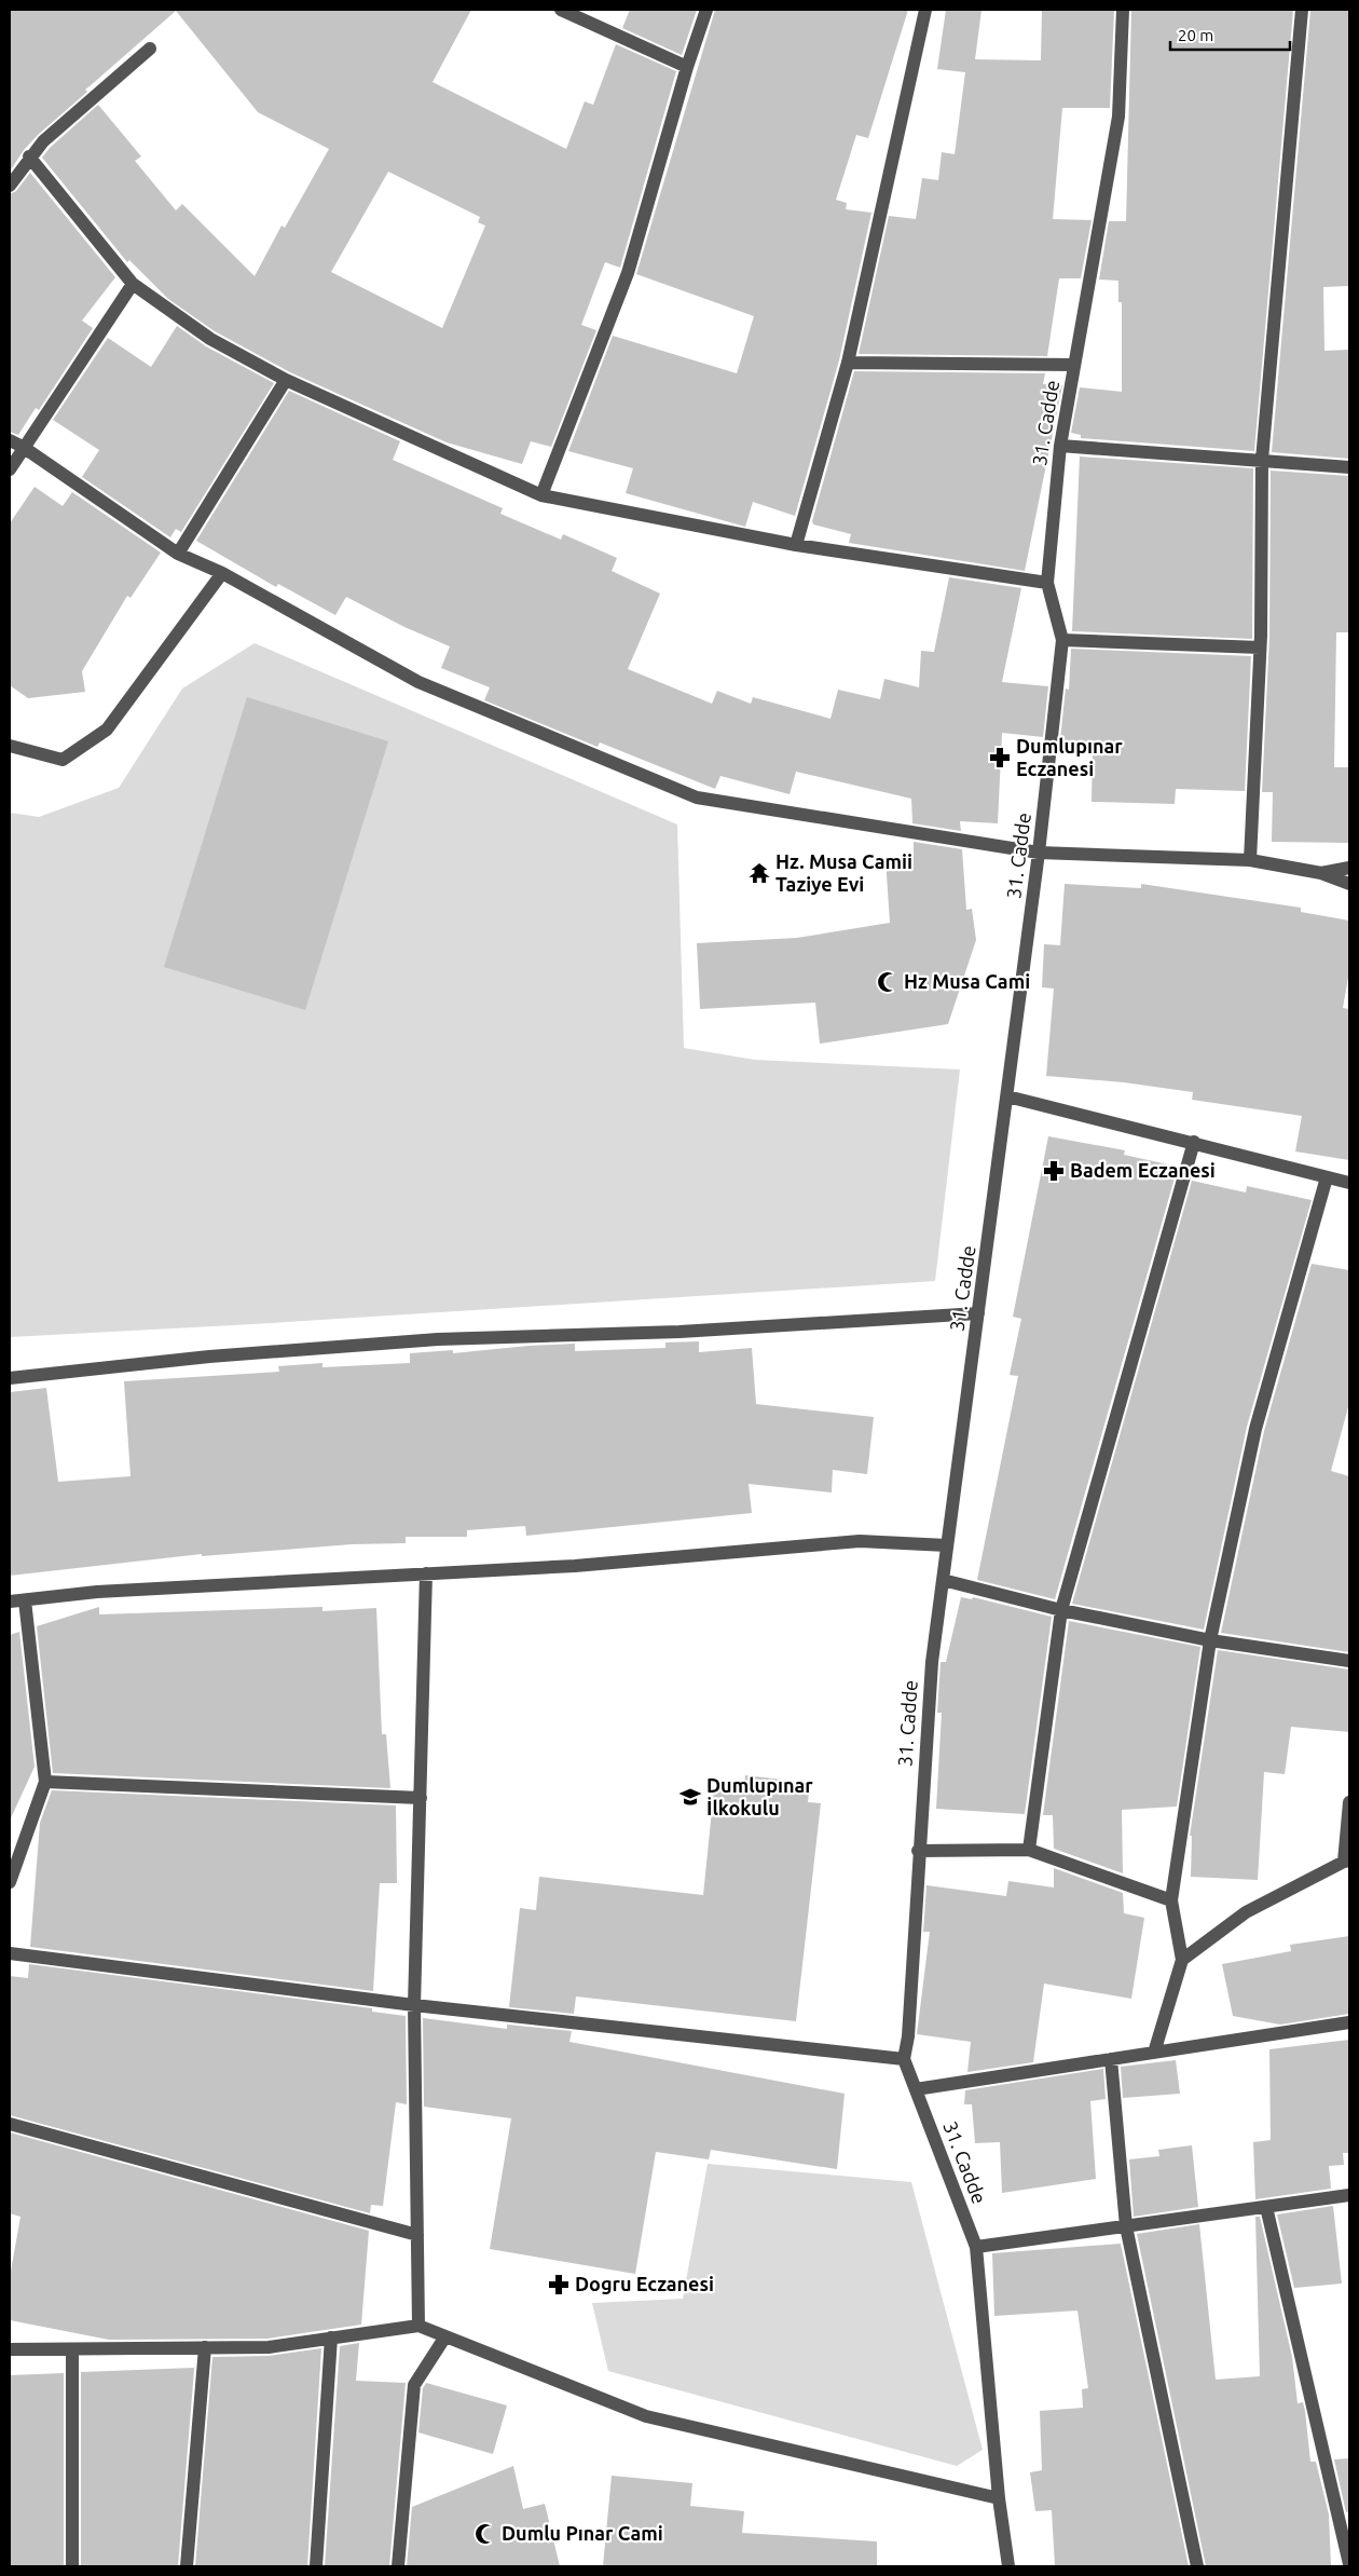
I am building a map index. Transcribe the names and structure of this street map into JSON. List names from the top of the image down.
{
  "streets": {
    "street": ["31. Cadde"]
  },
  "places": {
    "pharmacy": ["Dumlupınar Eczanesi", "Badem Eczanesi", "Dogru Eczanesi"],
    "temple": ["Hz. Musa Camii Taziye Evi"],
    "mosque": ["Hz Musa Cami", "Dumlu Pınar Cami"],
    "school or university": ["Dumlupınar İlkokulu"]
  },
  "scale_bar": "20 m"
}
